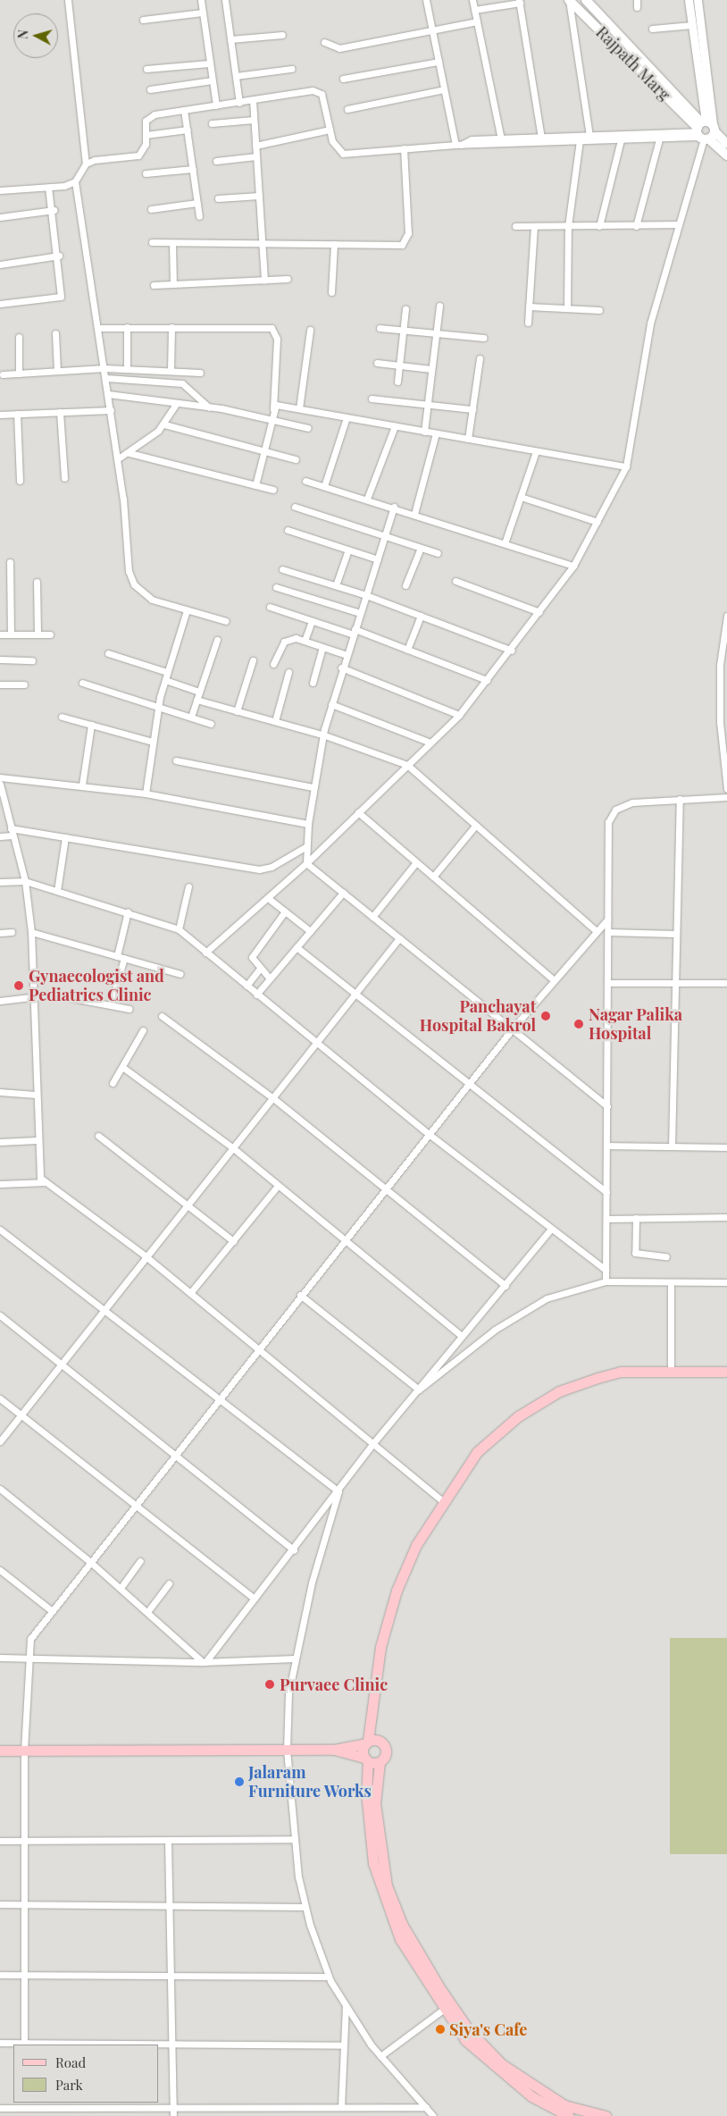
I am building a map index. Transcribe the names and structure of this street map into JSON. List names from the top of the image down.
{
  "streets": {
    "main road": ["Rajpath Marg"]
  },
  "places": [
    "Gynaecologist and Pediatrics Clinic",
    "Panchayat Hospital Bakrol",
    "Nagar Palika Hospital",
    "Purvaee Clinic",
    "Jalaram Furniture Works",
    "Siya's Cafe"
  ],
  "legend": ["Road", "Park"],
  "north": "left"
}
